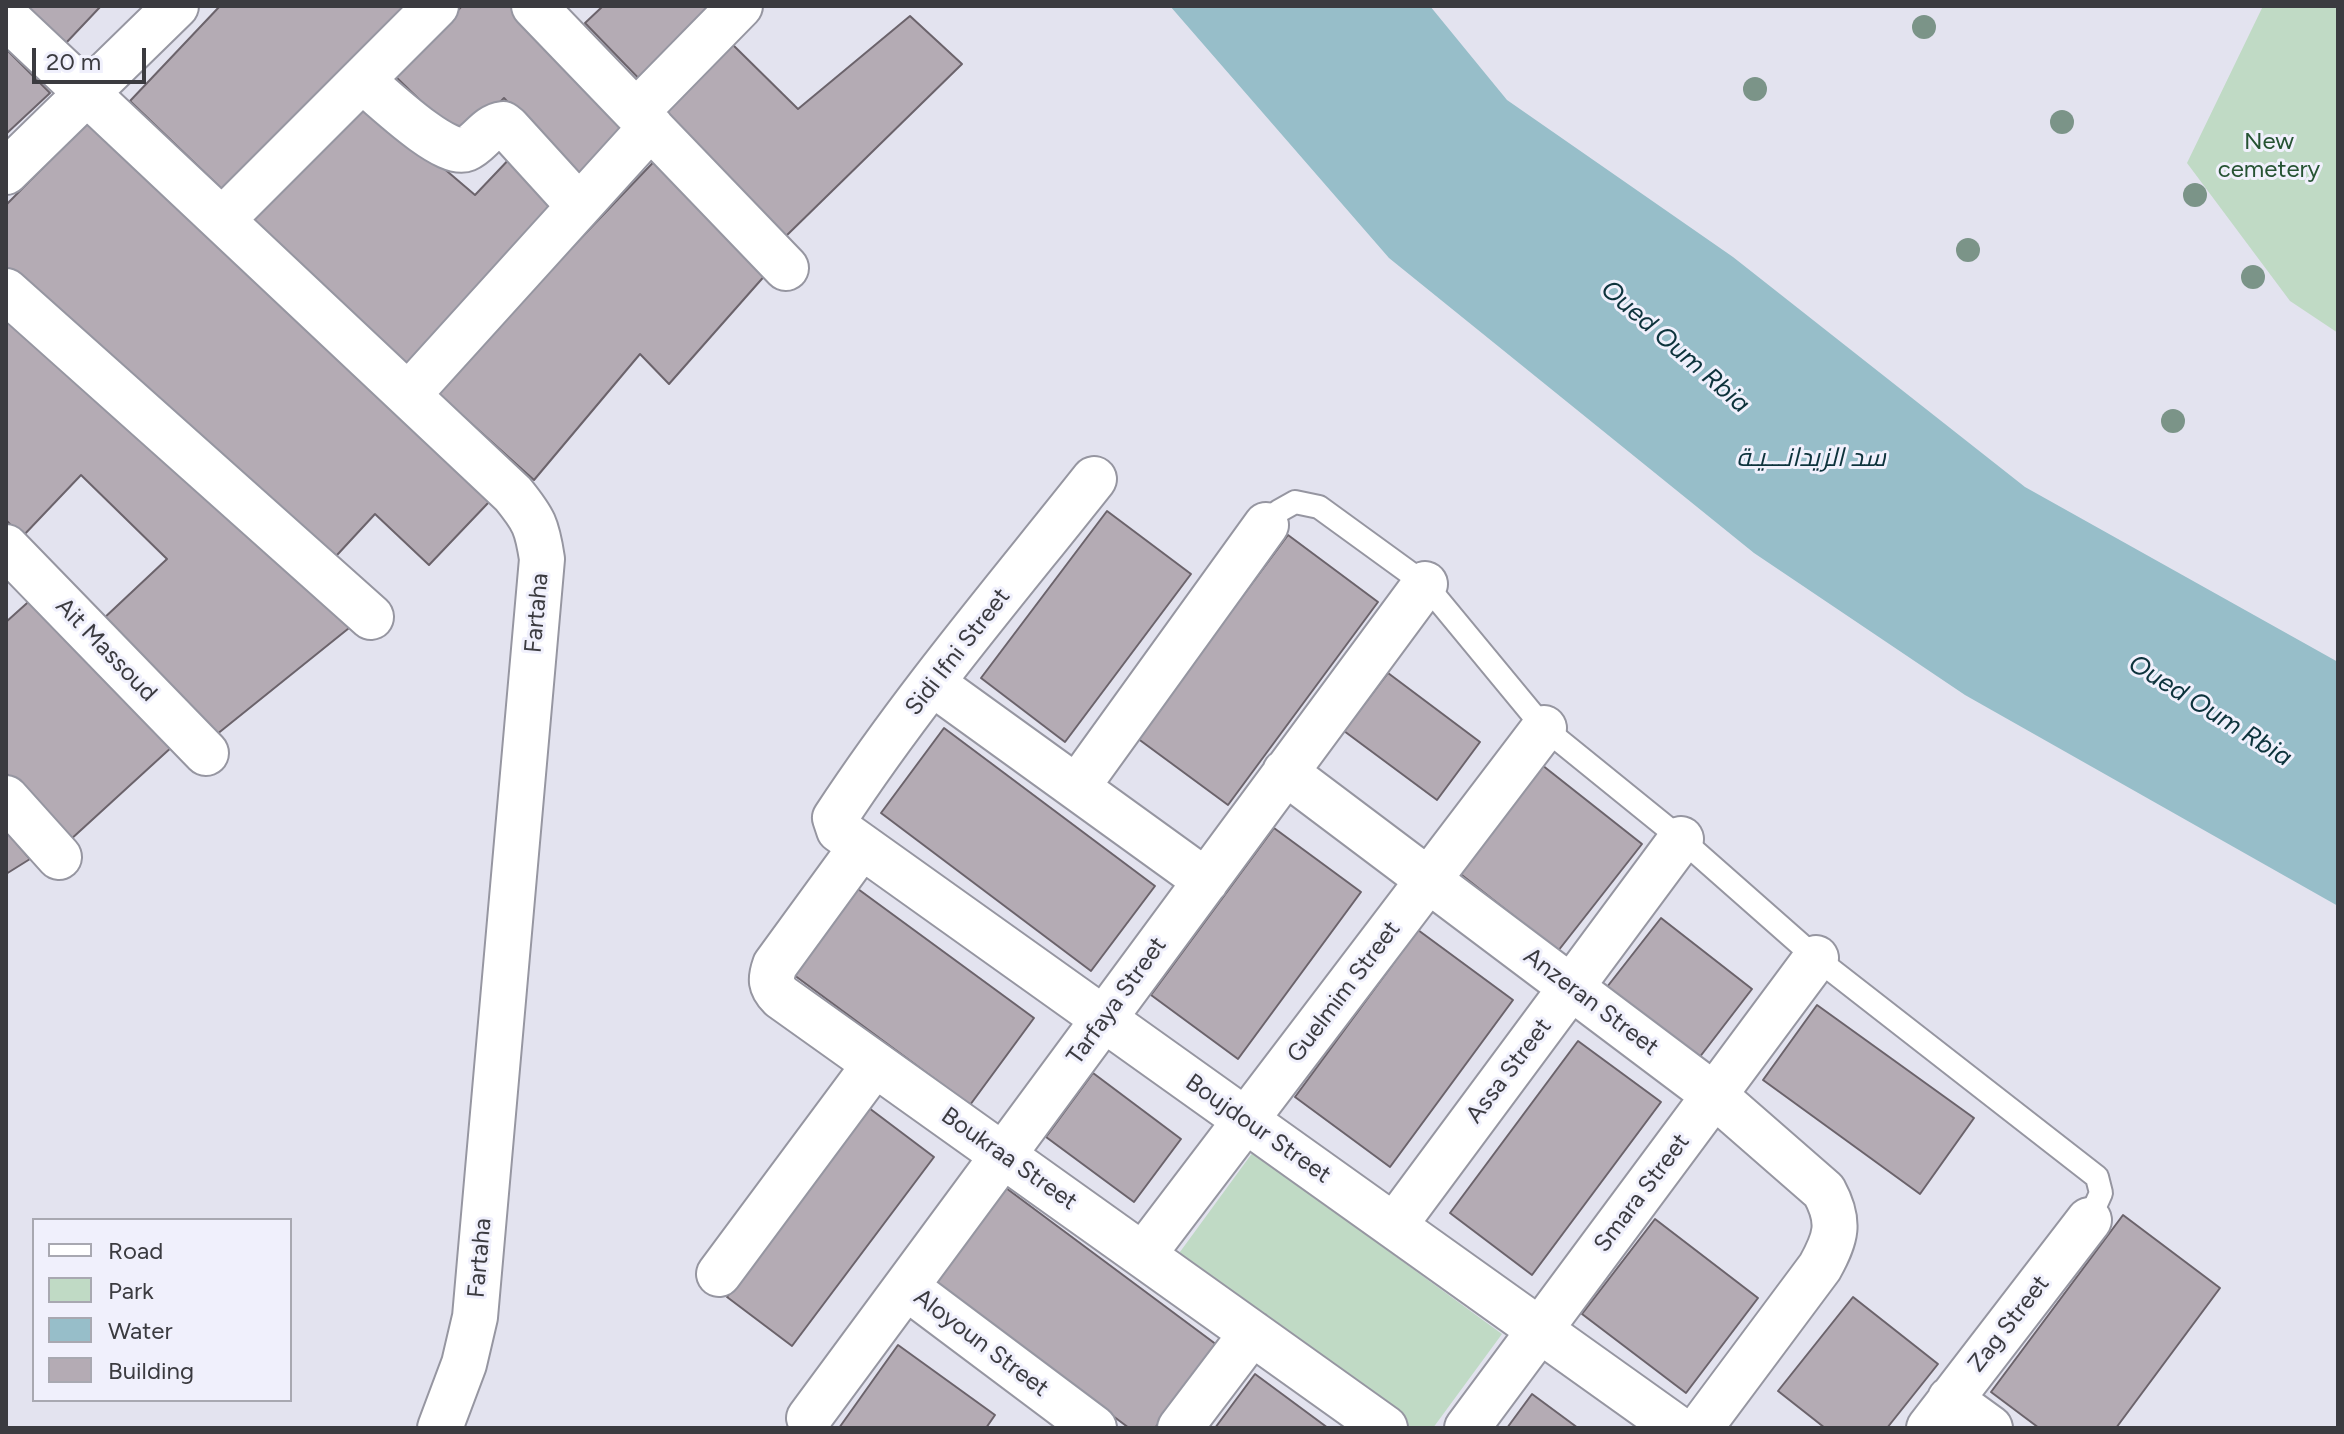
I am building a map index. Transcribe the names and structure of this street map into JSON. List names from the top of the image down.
{
  "streets": {
    "street": [
      "Fartaha",
      "Ait Massoud",
      "Sidi Ifni Street",
      "Guelmim Street",
      "Tarfaya Street",
      "Anzeran Street",
      "Assa Street",
      "Boujdour Street",
      "Boukraa Street",
      "Smara Street",
      "Zag Street",
      "Aloyoun Street"
    ]
  },
  "crossings": [
    ["Sidi Ifni Street", "Boujdour Street"],
    ["Sidi Ifni Street", "Boukraa Street"],
    ["Guelmim Street", "Anzeran Street"],
    ["Guelmim Street", "Boujdour Street"],
    ["Guelmim Street", "Boukraa Street"],
    ["Tarfaya Street", "Anzeran Street"],
    ["Tarfaya Street", "Boujdour Street"],
    ["Tarfaya Street", "Boukraa Street"],
    ["Tarfaya Street", "Aloyoun Street"],
    ["Anzeran Street", "Assa Street"],
    ["Anzeran Street", "Boujdour Street"],
    ["Anzeran Street", "Smara Street"],
    ["Assa Street", "Boujdour Street"],
    ["Boujdour Street", "Boukraa Street"],
    ["Boujdour Street", "Smara Street"]
  ],
  "water": ["Oued Oum Rbia", "سد الزيدانـــيـة"],
  "parks": ["New cemetery"],
  "legend": [
    "Road",
    "Park",
    "Water",
    "Building"
  ],
  "scale_bar": "20 m"
}
